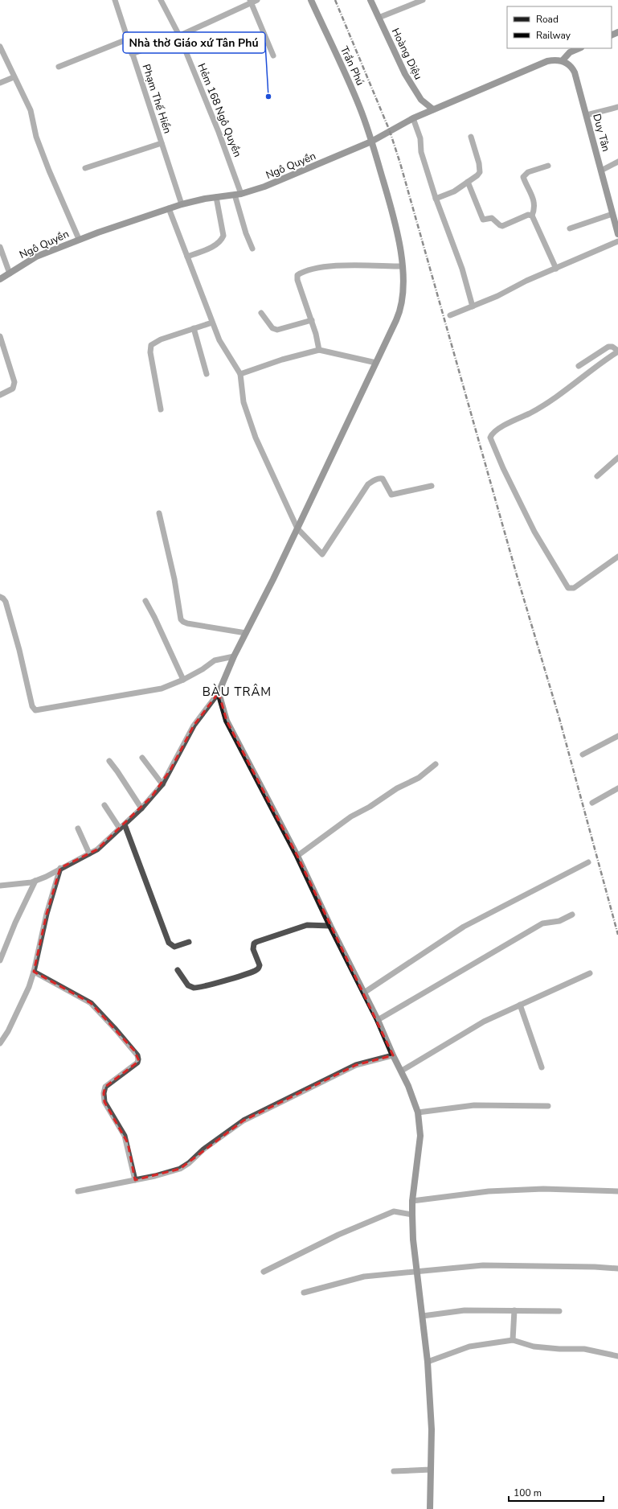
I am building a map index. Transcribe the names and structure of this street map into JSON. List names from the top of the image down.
{
  "streets": {
    "street": [
      "Hoàng Diệu",
      "Trần Phú",
      "Phạm Thế Hiển",
      "Hẻm 168 Ngô Quyền",
      "Duy Tân",
      "Ngô Quyền"
    ]
  },
  "crossings": [
    ["Hoàng Diệu", "Ngô Quyền"],
    ["Trần Phú", "Ngô Quyền"],
    ["Phạm Thế Hiển", "Ngô Quyền"],
    ["Hẻm 168 Ngô Quyền", "Ngô Quyền"],
    ["Duy Tân", "Ngô Quyền"]
  ],
  "districts": ["BÀU TRÂM"],
  "places": ["Nhà thờ Giáo xứ Tân Phú"],
  "legend": ["Road", "Railway"],
  "scale_bar": "100 m"
}
